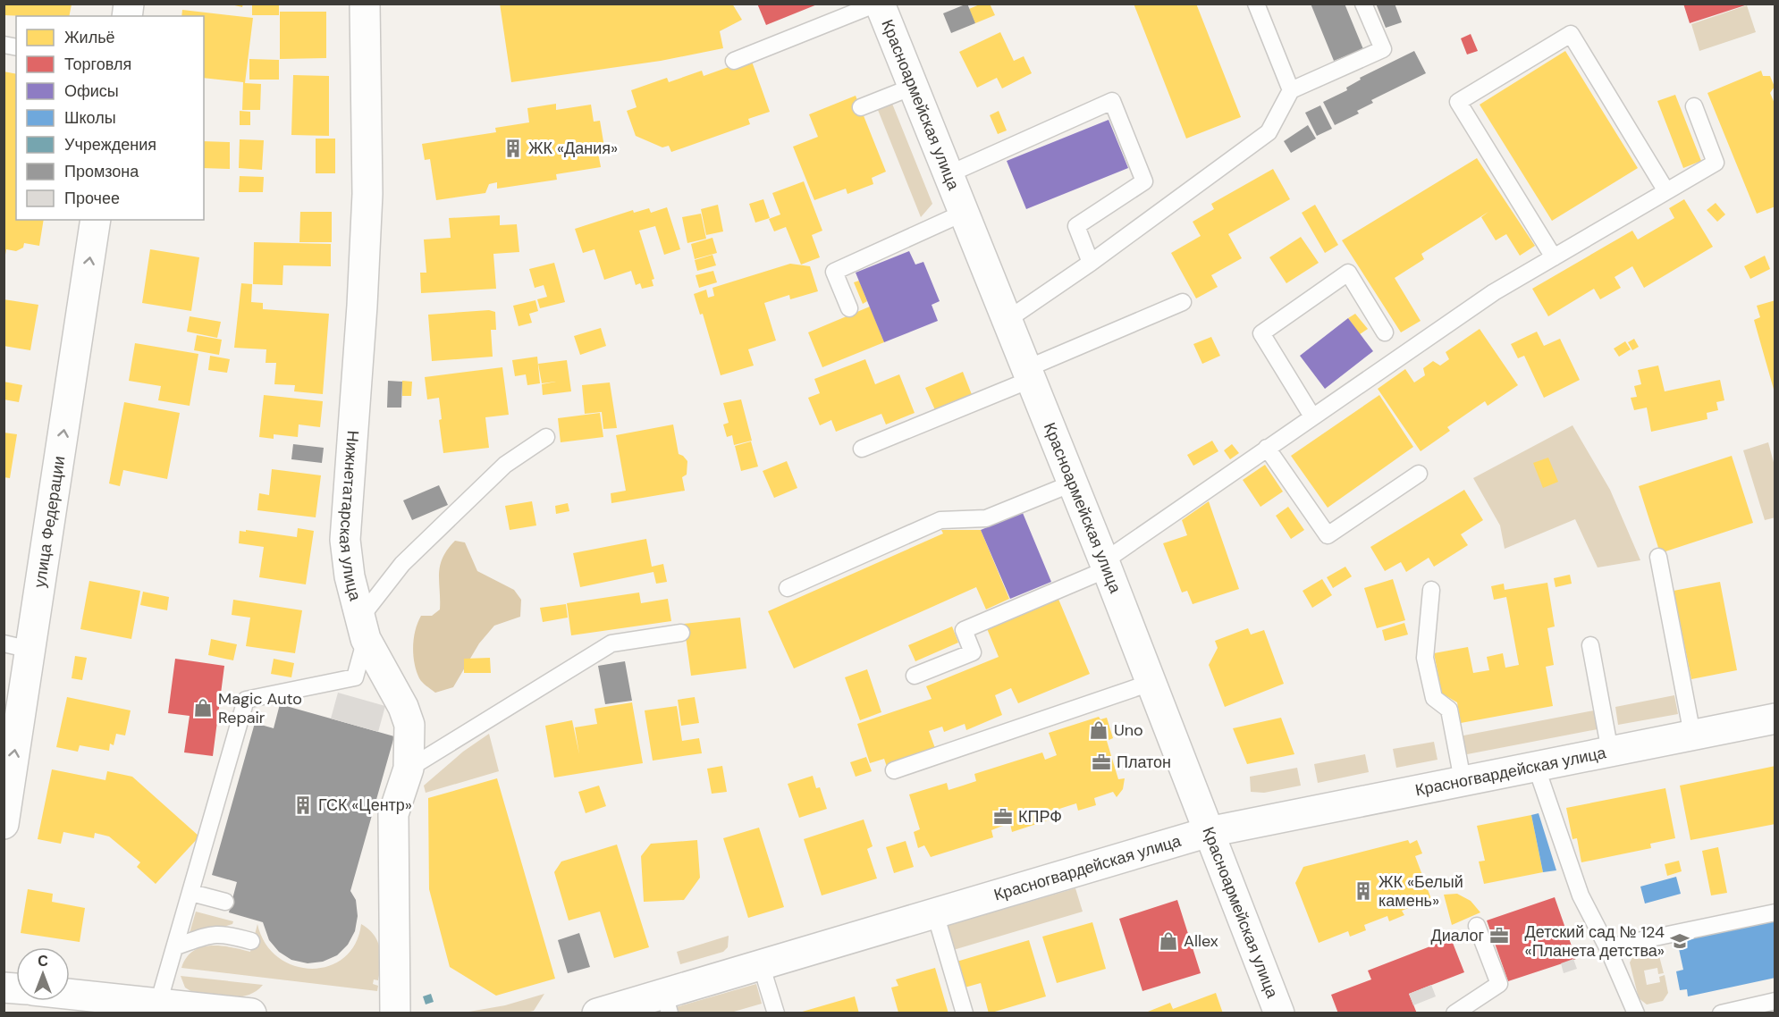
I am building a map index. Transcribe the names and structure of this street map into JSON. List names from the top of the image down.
{
  "streets": {
    "street": [
      "Красноармейская улица",
      "Нижнетатарская улица",
      "улица Федерации",
      "Красногвардейская улица"
    ]
  },
  "crossings": [
    ["Красноармейская улица", "Красногвардейская улица"]
  ],
  "one_way": ["улица Федерации"],
  "places": {
    "building": ["ЖК «Дания»", "ГСК «Центр»", "ЖК «Белый камень»"],
    "shop": ["Magic Auto Repair", "Uno", "Allex"],
    "office": ["Платон", "КПРФ", "Диалог"],
    "school or university": ["Детский сад № 124 «Планета детства»"]
  },
  "legend": [
    "Жильё",
    "Торговля",
    "Офисы",
    "Школы",
    "Учреждения",
    "Промзона",
    "Прочее"
  ],
  "north": "top"
}
